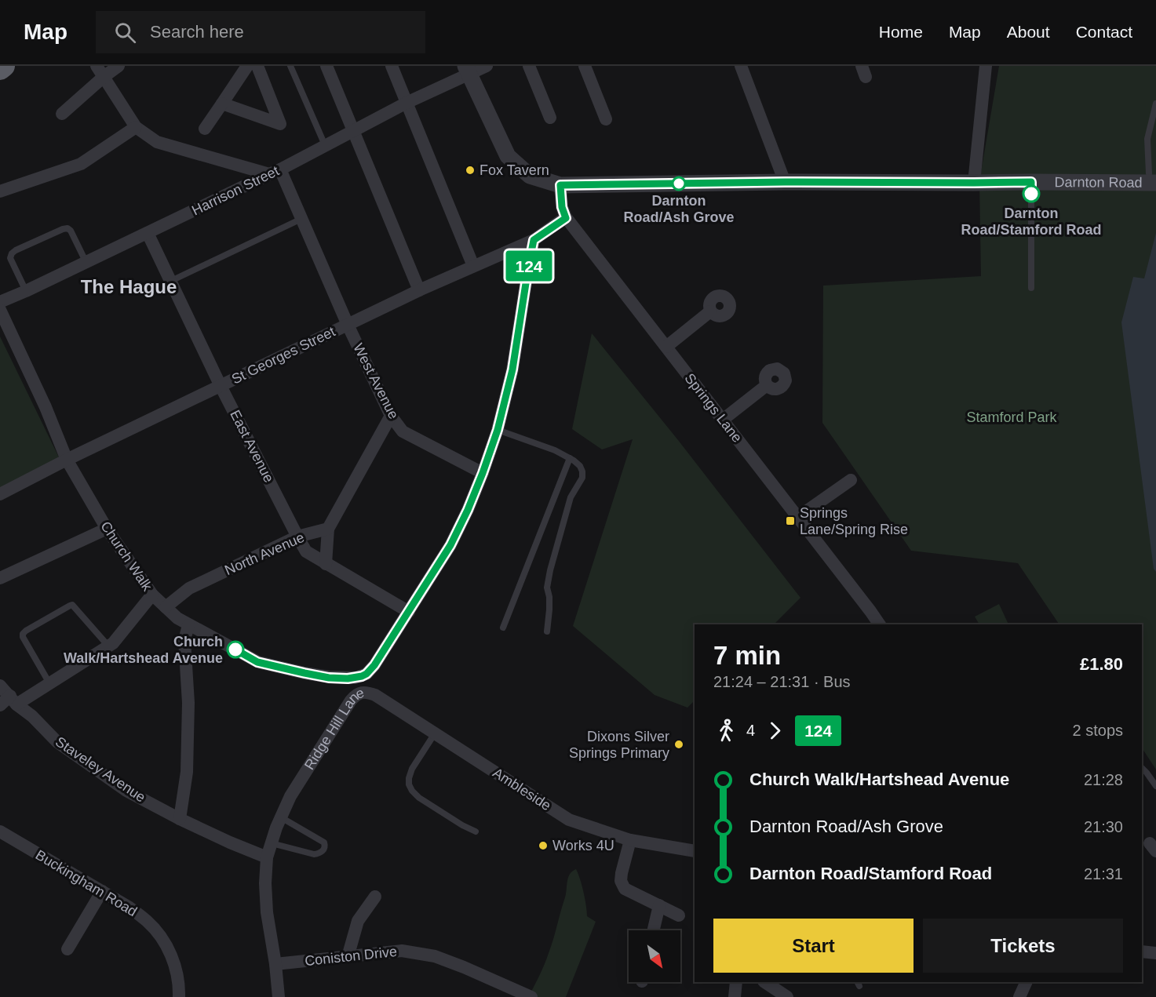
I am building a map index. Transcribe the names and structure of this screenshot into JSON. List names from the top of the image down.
{
  "streets": {
    "street": [
      "Darnton Road",
      "Harrison Street",
      "St Georges Street",
      "West Avenue",
      "Springs Lane",
      "East Avenue",
      "North Avenue",
      "Church Walk",
      "Ridge Hill Lane",
      "Staveley Avenue",
      "Ambleside",
      "Buckingham Road",
      "Coniston Drive"
    ]
  },
  "crossings": [
    ["Darnton Road", "Springs Lane"],
    ["Harrison Street", "West Avenue"],
    ["Harrison Street", "East Avenue"],
    ["St Georges Street", "West Avenue"],
    ["St Georges Street", "Springs Lane"],
    ["St Georges Street", "East Avenue"],
    ["St Georges Street", "Church Walk"],
    ["St Georges Street", "Ridge Hill Lane"],
    ["West Avenue", "Ridge Hill Lane"],
    ["East Avenue", "North Avenue"],
    ["East Avenue", "Ridge Hill Lane"],
    ["North Avenue", "Church Walk"],
    ["Church Walk", "Ridge Hill Lane"],
    ["Ridge Hill Lane", "Staveley Avenue"],
    ["Ridge Hill Lane", "Ambleside"],
    ["Ridge Hill Lane", "Coniston Drive"]
  ],
  "districts": ["The Hague"],
  "parks": ["Stamford Park"],
  "places": {
    "other": [
      "Fox Tavern",
      "Darnton Road/Ash Grove",
      "Darnton Road/Stamford Road",
      "Church Walk/Hartshead Avenue",
      "Dixons Silver Springs Primary",
      "Works 4U"
    ],
    "transit": ["Springs Lane/Spring Rise"]
  },
  "lines": ["bus line 124"],
  "north": "bottom right",
  "page": {
    "header": "Map",
    "search": "Search here",
    "nav": [
      "Home",
      "Map",
      "About",
      "Contact"
    ],
    "on_map": "124",
    "heading": ["7 min", "21:24 – 21:31 · Bus", "£1.80"],
    "legs": ["4", "124", "2 stops"],
    "list": [
      {
        "name": "Church Walk/Hartshead Avenue",
        "value": "21:28"
      },
      {
        "name": "Darnton Road/Ash Grove",
        "value": "21:30"
      },
      {
        "name": "Darnton Road/Stamford Road",
        "value": "21:31"
      }
    ],
    "buttons": ["Start", "Tickets"]
  }
}
